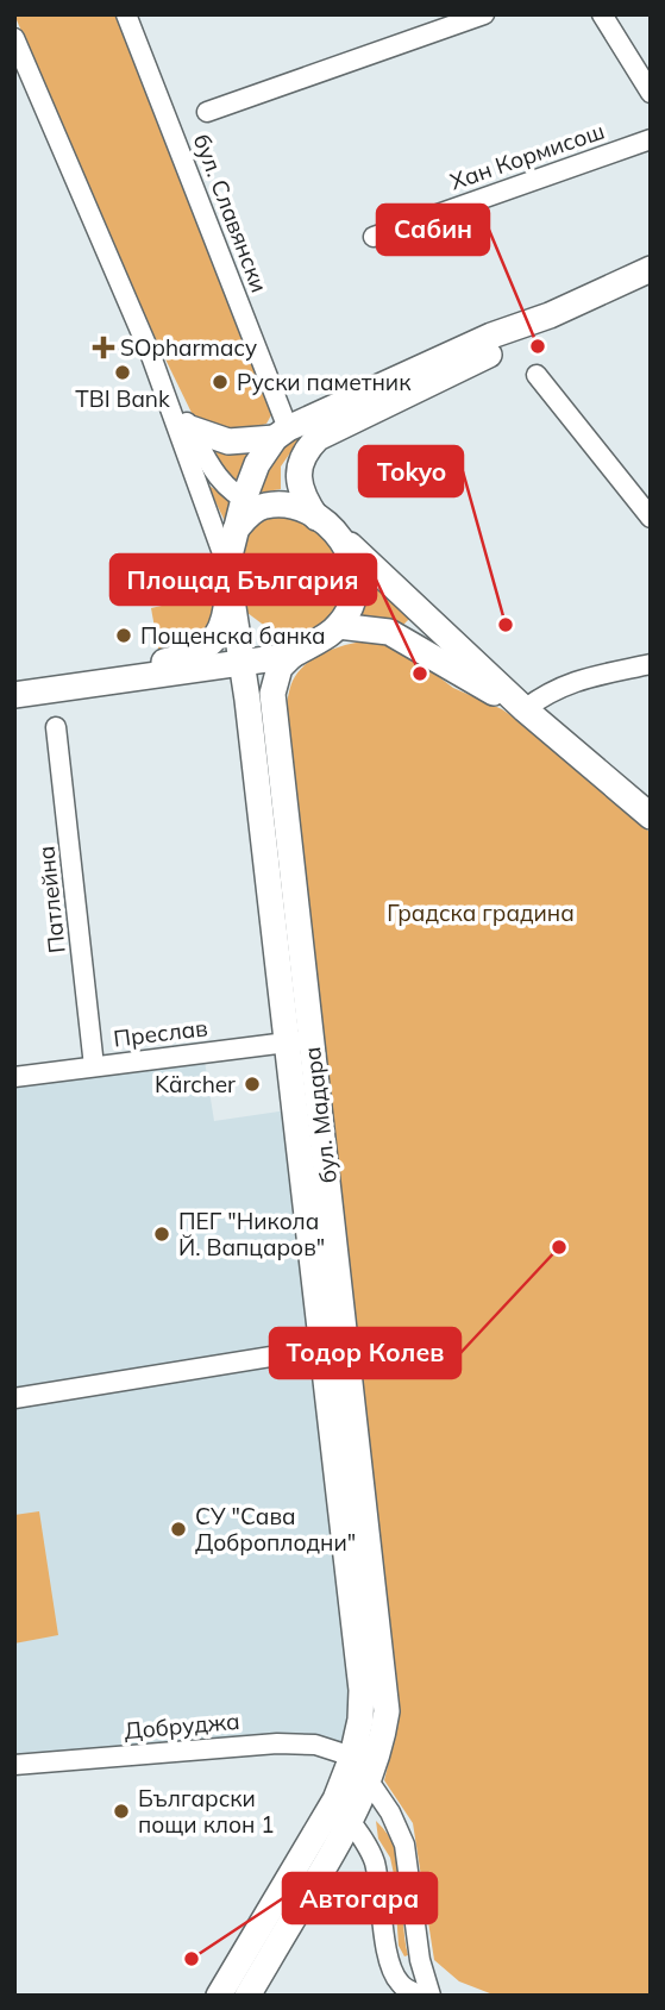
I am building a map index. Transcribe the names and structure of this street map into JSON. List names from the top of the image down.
{
  "streets": {
    "main road": ["бул. Мадара"],
    "street": [
      "Хан Кормисош",
      "бул. Славянски",
      "Патлейна",
      "Преслав",
      "Добруджа"
    ]
  },
  "crossings": [
    ["Патлейна", "Преслав"],
    ["Преслав", "бул. Мадара"],
    ["бул. Мадара", "Добруджа"]
  ],
  "parks": ["Градска градина"],
  "places": {
    "other": [
      "Сабин",
      "TBI Bank",
      "Руски паметник",
      "Tokyo",
      "Пощенска банка",
      "Площад България",
      "Kärcher",
      "ПЕГ \"Никола Й. Вапцаров\"",
      "Тодор Колев",
      "СУ \"Сава Доброплодни\"",
      "Български пощи клон 1",
      "Автогара"
    ],
    "health": ["SOpharmacy"]
  }
}
